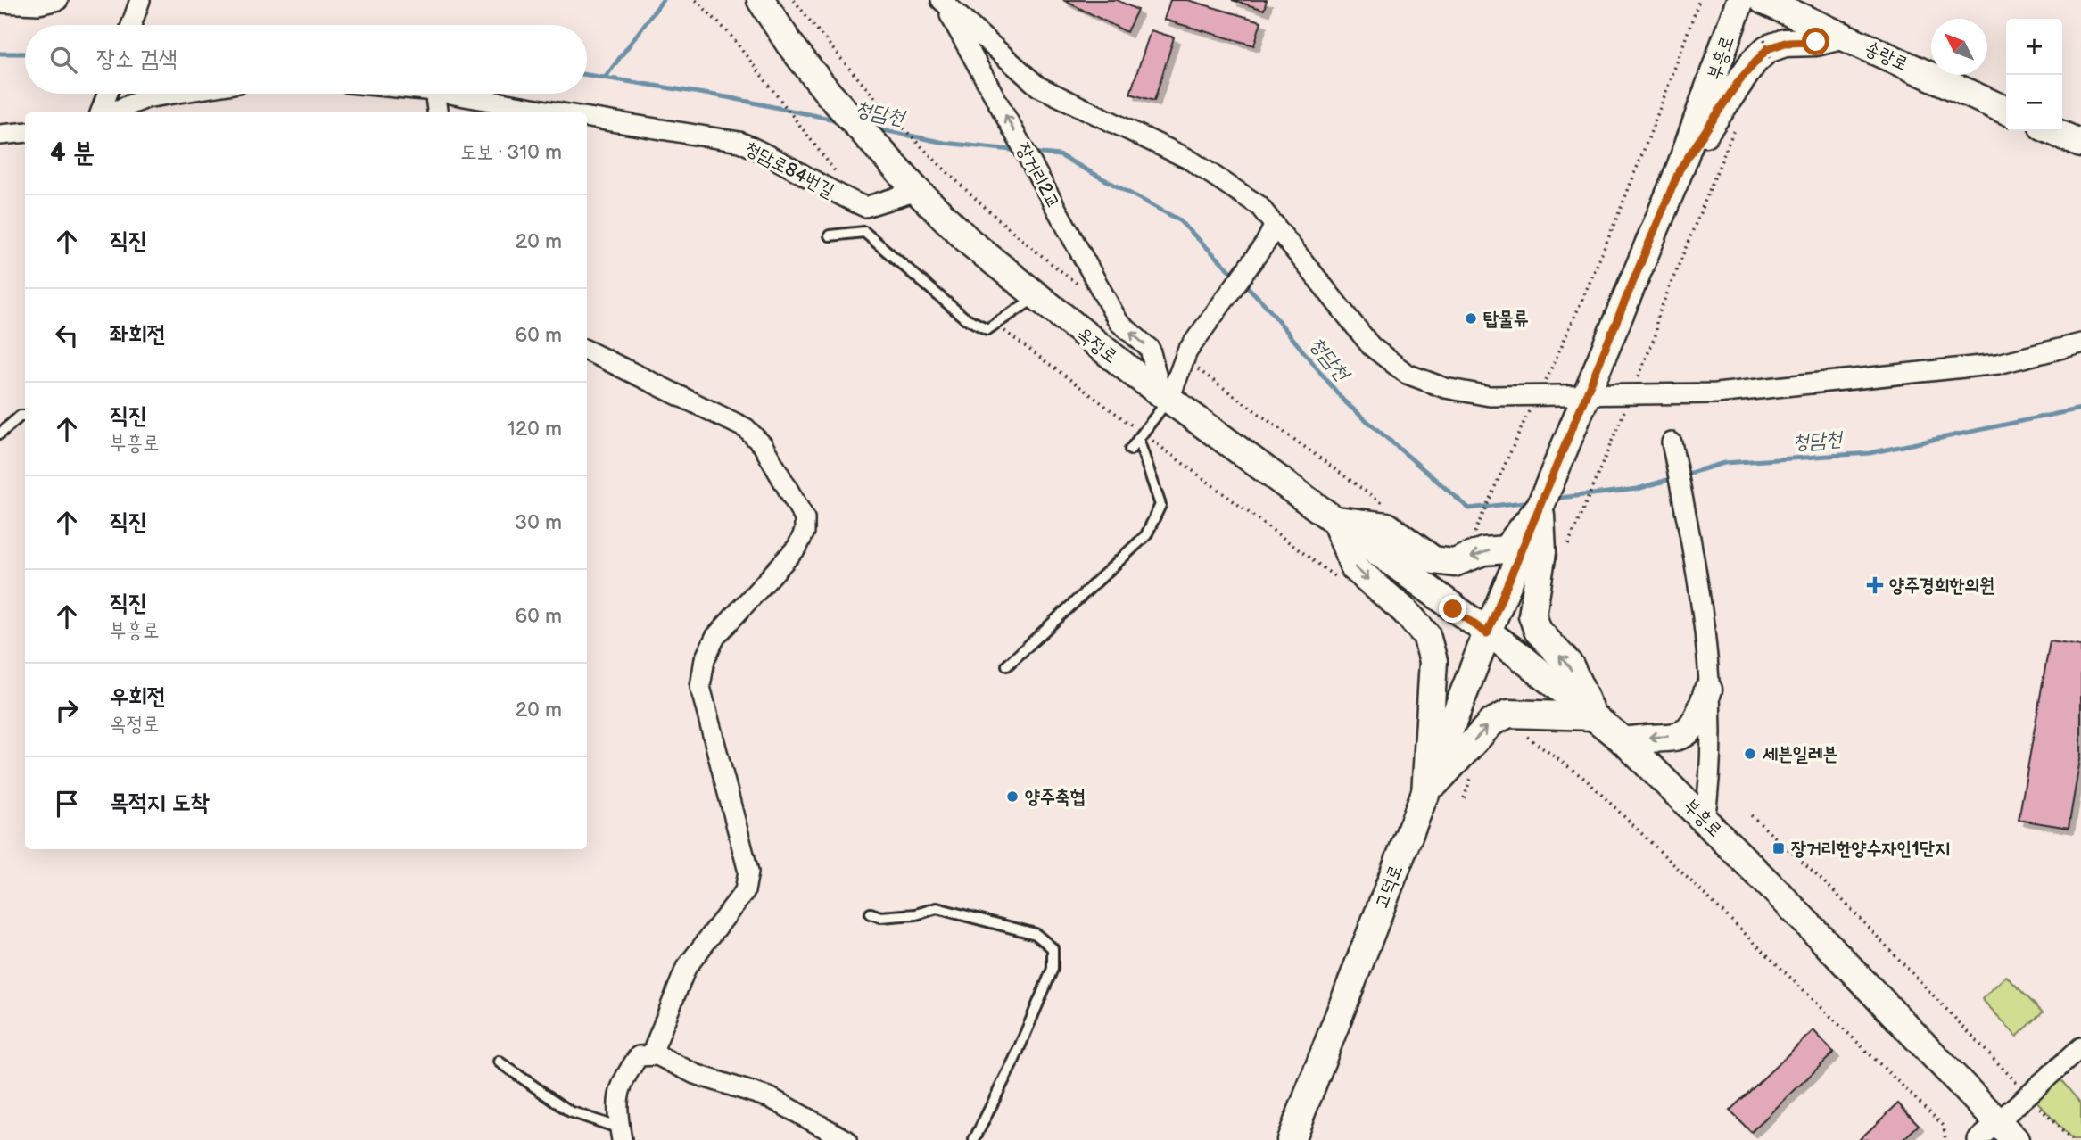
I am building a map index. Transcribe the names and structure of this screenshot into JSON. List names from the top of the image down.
{
  "streets": {
    "main road": [
      "송랑로",
      "부흥로",
      "옥정로",
      "고덕로"
    ],
    "street": ["청담로84번길", "장거리2교"]
  },
  "crossings": [
    ["부흥로", "옥정로"],
    ["부흥로", "고덕로"],
    ["청담로84번길", "옥정로"],
    ["장거리2교", "옥정로"],
    ["옥정로", "고덕로"]
  ],
  "one_way": ["장거리2교"],
  "water": ["청담천"],
  "places": {
    "other": ["탑물류", "세븐일레븐", "양주축협"],
    "health": ["양주경희한의원"],
    "transit": ["장거리한양수자인1단지"]
  },
  "north": "top left",
  "page": {
    "map_buttons": ["+", "−"],
    "search": "장소 검색",
    "heading": ["4 분", "도보 · 310 m"],
    "list": [
      ["직진", "20 m"],
      ["좌회전", "60 m"],
      ["직진", "부흥로", "120 m"],
      ["직진", "30 m"],
      ["직진", "부흥로", "60 m"],
      ["우회전", "옥정로", "20 m"],
      "목적지 도착"
    ]
  }
}
